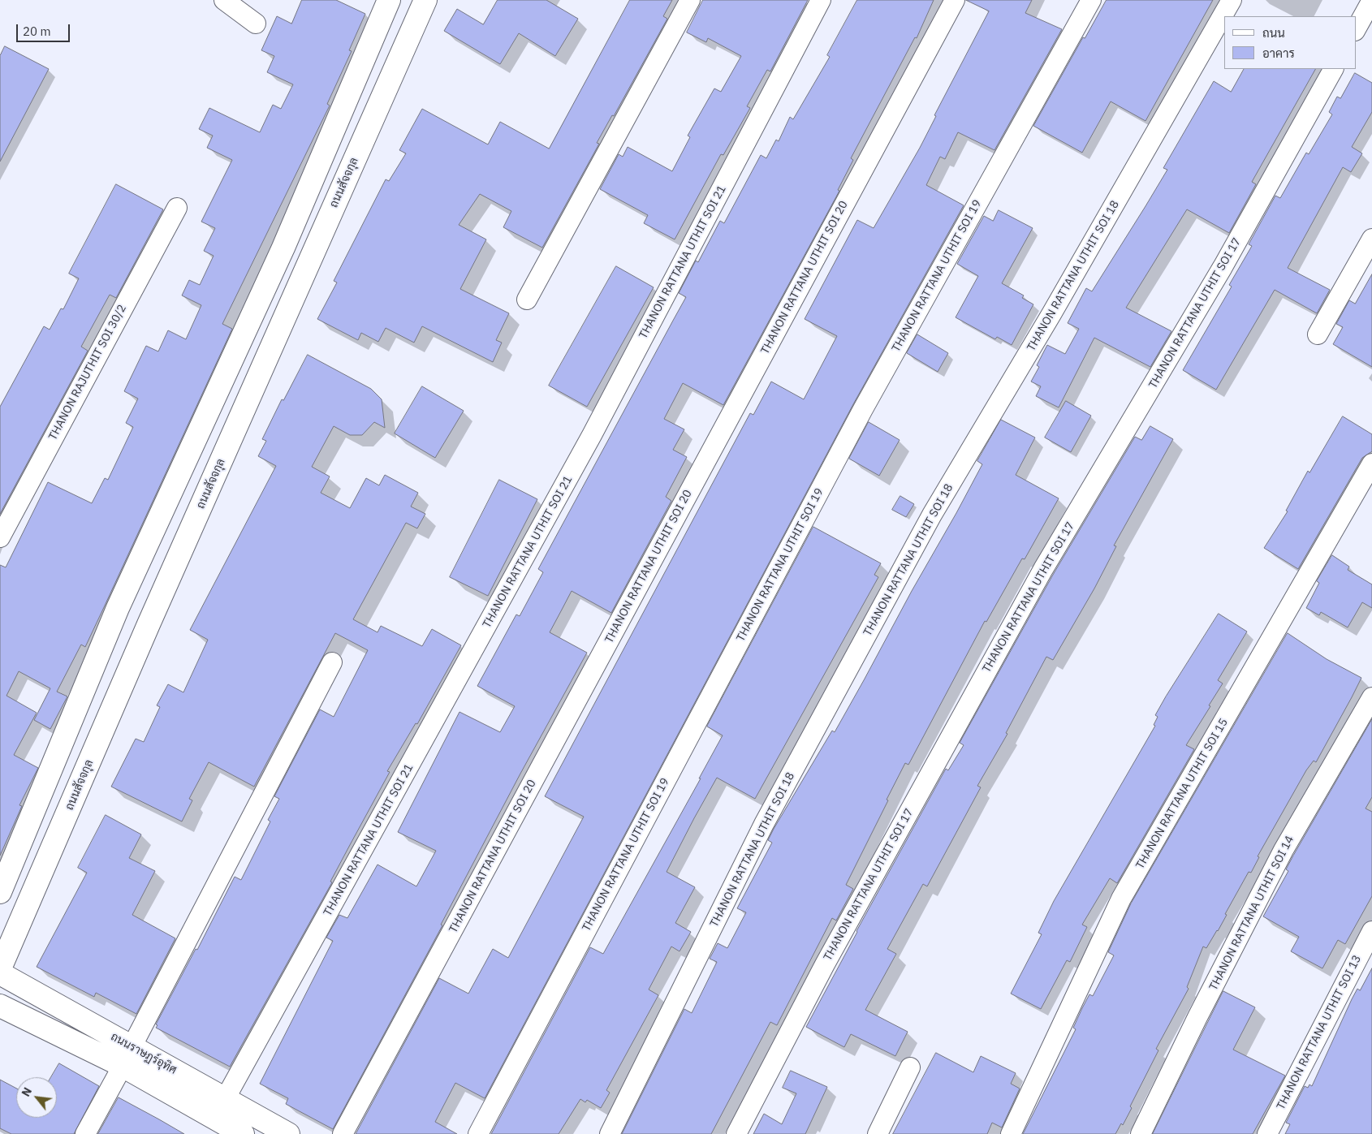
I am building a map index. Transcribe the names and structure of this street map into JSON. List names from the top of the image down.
{
  "streets": {
    "street": [
      "ถนนสัจจกุล",
      "THANON RATTANA UTHIT SOI 21",
      "THANON RATTANA UTHIT SOI 19",
      "THANON RATTANA UTHIT SOI 18",
      "THANON RATTANA UTHIT SOI 20",
      "THANON RATTANA UTHIT SOI 17",
      "THANON RAJUTHIT SOI 30/2",
      "THANON RATTANA UTHIT SOI 15",
      "THANON RATTANA UTHIT SOI 14",
      "THANON RATTANA UTHIT SOI 13",
      "ถนนราษฏร์อุทิศ"
    ]
  },
  "crossings": [
    ["THANON RATTANA UTHIT SOI 21", "ถนนราษฏร์อุทิศ"]
  ],
  "legend": ["ถนน", "อาคาร"],
  "scale_bar": "20 m",
  "north": "top left"
}
